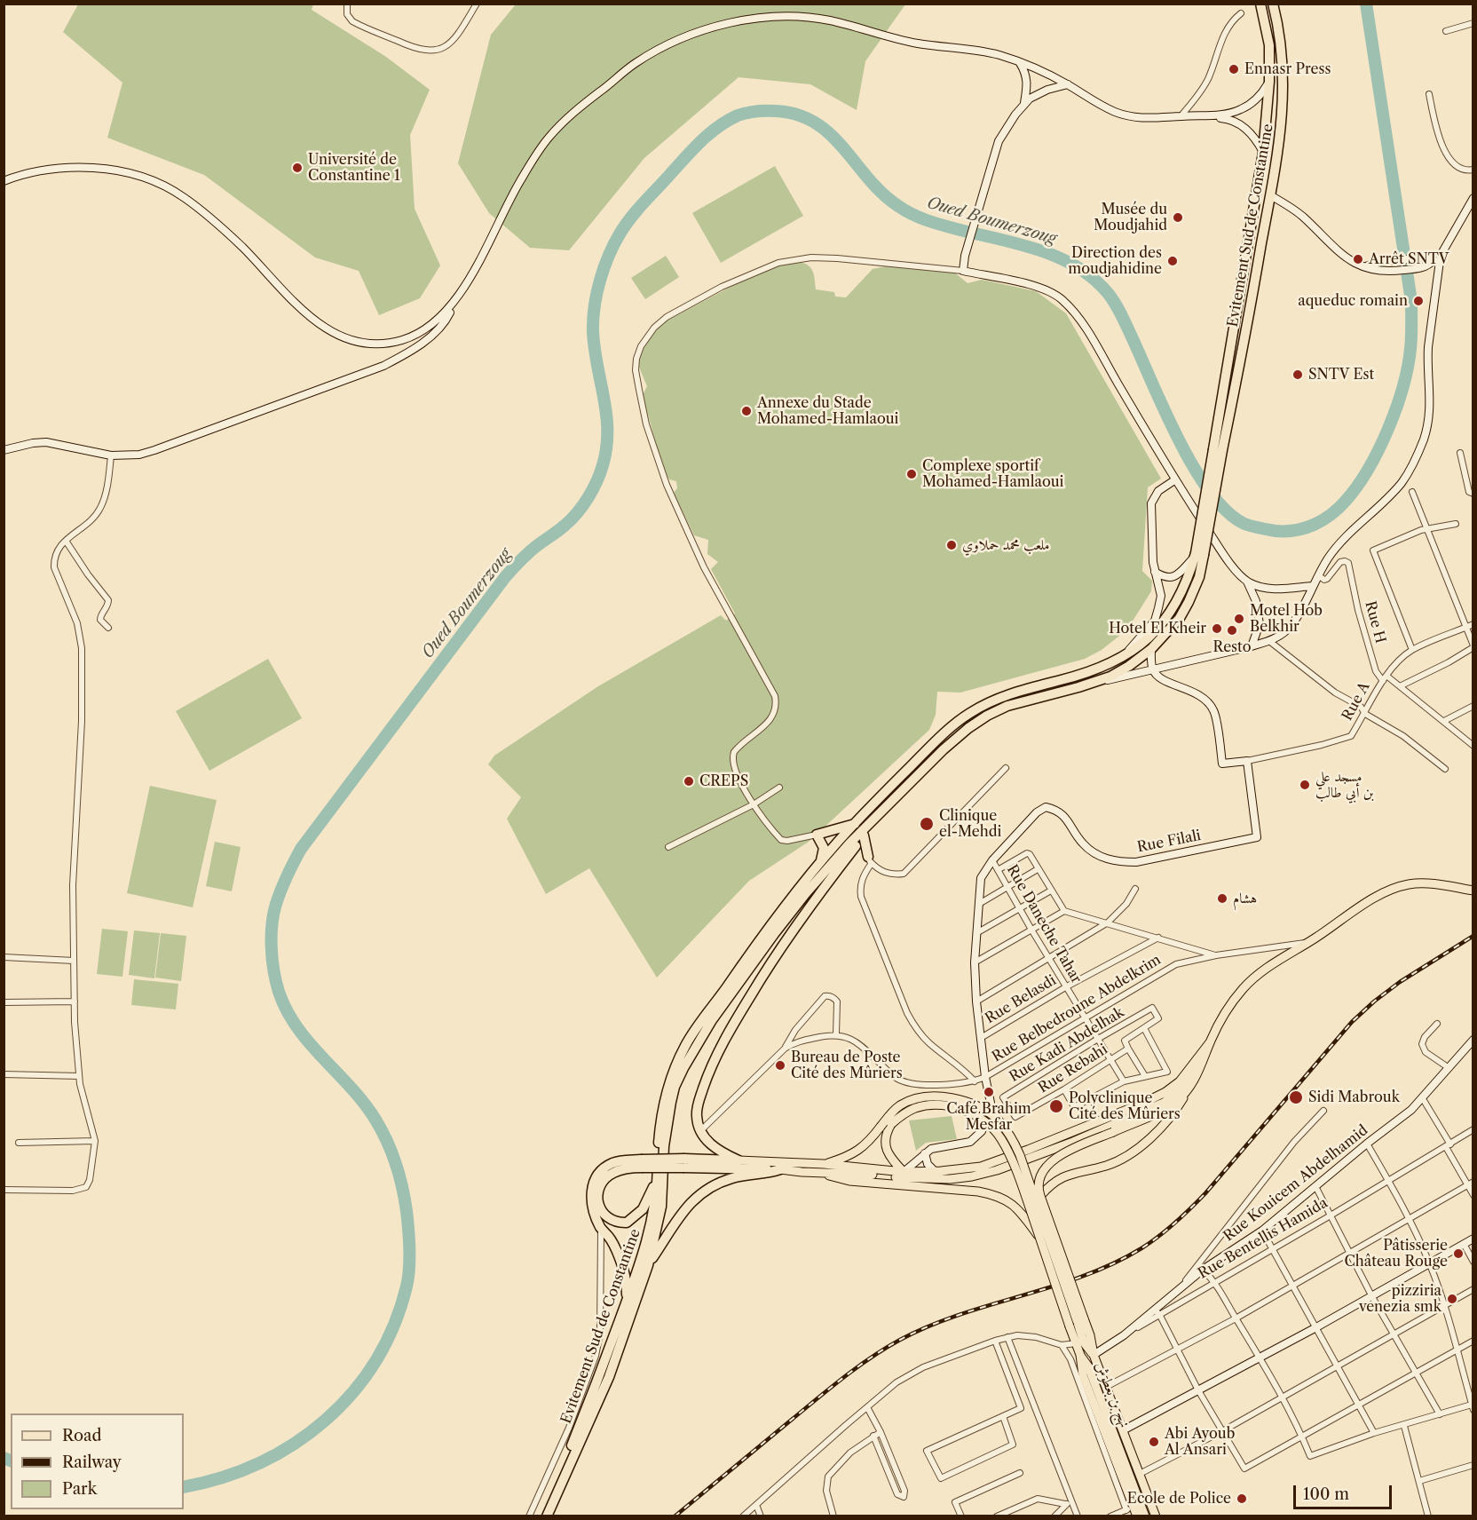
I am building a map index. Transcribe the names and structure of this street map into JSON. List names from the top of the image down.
{
  "streets": {
    "highway": ["Evitement Sud de Constantine"],
    "main road": ["نهج بن بعطوش"],
    "street": [
      "Rue H",
      "Rue A",
      "Rue Filali",
      "Rue Daneche Tahar",
      "Rue Belasdi",
      "Rue Belbedroune Abdelkrim",
      "Rue Kadi Abdelhak",
      "Rue Rebahi",
      "Rue Kouicem Abdelhamid",
      "Rue Bentellis Hamida"
    ]
  },
  "crossings": [
    ["Rue H", "Rue A"],
    ["Rue A", "Rue Filali"],
    ["Rue Filali", "Rue Daneche Tahar"],
    ["Rue Filali", "Rue Belasdi"],
    ["Rue Filali", "Rue Belbedroune Abdelkrim"],
    ["Rue Daneche Tahar", "Rue Belasdi"],
    ["Rue Daneche Tahar", "Rue Belbedroune Abdelkrim"],
    ["Rue Daneche Tahar", "Rue Kadi Abdelhak"],
    ["Rue Daneche Tahar", "Rue Rebahi"],
    ["Rue Kadi Abdelhak", "Rue Rebahi"],
    ["Rue Kouicem Abdelhamid", "Rue Bentellis Hamida"]
  ],
  "water": ["Oued Boumerzoug"],
  "places": [
    "Ennasr Press",
    "Université de Constantine 1",
    "Musée du Moudjahid",
    "Arrêt SNTV",
    "Direction des moudjahidine",
    "aqueduc romain",
    "SNTV Est",
    "Annexe du Stade Mohamed-Hamlaoui",
    "Complexe sportif Mohamed-Hamlaoui",
    "ملعب محمد حملاوي",
    "Motel Hob Belkhir",
    "Hotel El Kheir",
    "Resto",
    "CREPS",
    "مسجد علي بن أبي طالب",
    "Clinique el-Mehdi",
    "هشام",
    "Bureau de Poste Cité des Mûriers",
    "Café Brahim Mesfar",
    "Sidi Mabrouk",
    "Polyclinique Cité des Mûriers",
    "Pâtisserie Château Rouge",
    "pizziria venezia smk",
    "Abi Ayoub Al Ansari",
    "Ecole de Police"
  ],
  "legend": ["Road", "Railway", "Park"],
  "scale_bar": "100 m"
}
